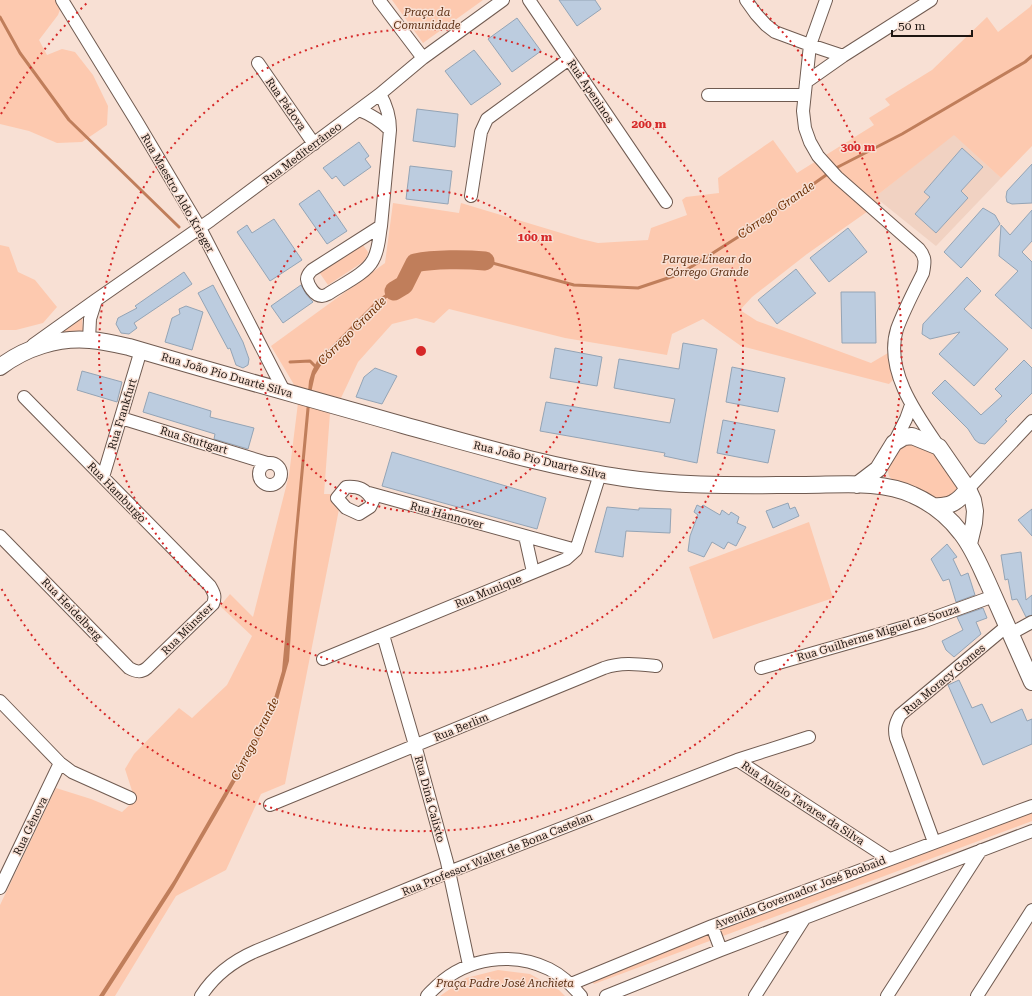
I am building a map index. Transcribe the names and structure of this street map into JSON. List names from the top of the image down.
{
  "streets": {
    "main road": ["Rua João Pio Duarte Silva"],
    "street": [
      "Rua Apeninos",
      "Rua Pádova",
      "Rua Mediterrâneo",
      "Rua Maestro Aldo Krieger",
      "Rua Frankfurt",
      "Rua Stuttgart",
      "Rua Hamburgo",
      "Rua Hannover",
      "Rua Munique",
      "Rua Heidelberg",
      "Rua Münster",
      "Rua Guilherme Miguel de Souza",
      "Rua Moracy Gomes",
      "Rua Berlim",
      "Rua Diná Calixto",
      "Rua Anízio Tavares da Silva",
      "Rua Gênova",
      "Rua Professor Walter de Bona Castelan",
      "Avenida Governador José Boabaid"
    ]
  },
  "crossings": [
    ["Rua Pádova", "Rua Mediterrâneo"],
    ["Rua Mediterrâneo", "Rua Maestro Aldo Krieger"],
    ["Rua Mediterrâneo", "Rua João Pio Duarte Silva"],
    ["Rua Maestro Aldo Krieger", "Rua João Pio Duarte Silva"],
    ["Rua João Pio Duarte Silva", "Rua Frankfurt"],
    ["Rua João Pio Duarte Silva", "Rua Guilherme Miguel de Souza"],
    ["Rua João Pio Duarte Silva", "Rua Moracy Gomes"],
    ["Rua Frankfurt", "Rua Stuttgart"],
    ["Rua Frankfurt", "Rua Hamburgo"],
    ["Rua Hamburgo", "Rua Münster"],
    ["Rua Hannover", "Rua Munique"],
    ["Rua Munique", "Rua Diná Calixto"],
    ["Rua Heidelberg", "Rua Münster"],
    ["Rua Moracy Gomes", "Avenida Governador José Boabaid"],
    ["Rua Berlim", "Rua Diná Calixto"],
    ["Rua Diná Calixto", "Rua Professor Walter de Bona Castelan"],
    ["Rua Anízio Tavares da Silva", "Rua Professor Walter de Bona Castelan"],
    ["Rua Anízio Tavares da Silva", "Avenida Governador José Boabaid"]
  ],
  "water": ["Córrego Grande"],
  "parks": ["Praça da Comunidade", "Parque Linear do Córrego Grande", "Praça Padre José Anchieta"],
  "scale_bar": "50 m",
  "rings": ["200 m", "300 m", "100 m"]
}
